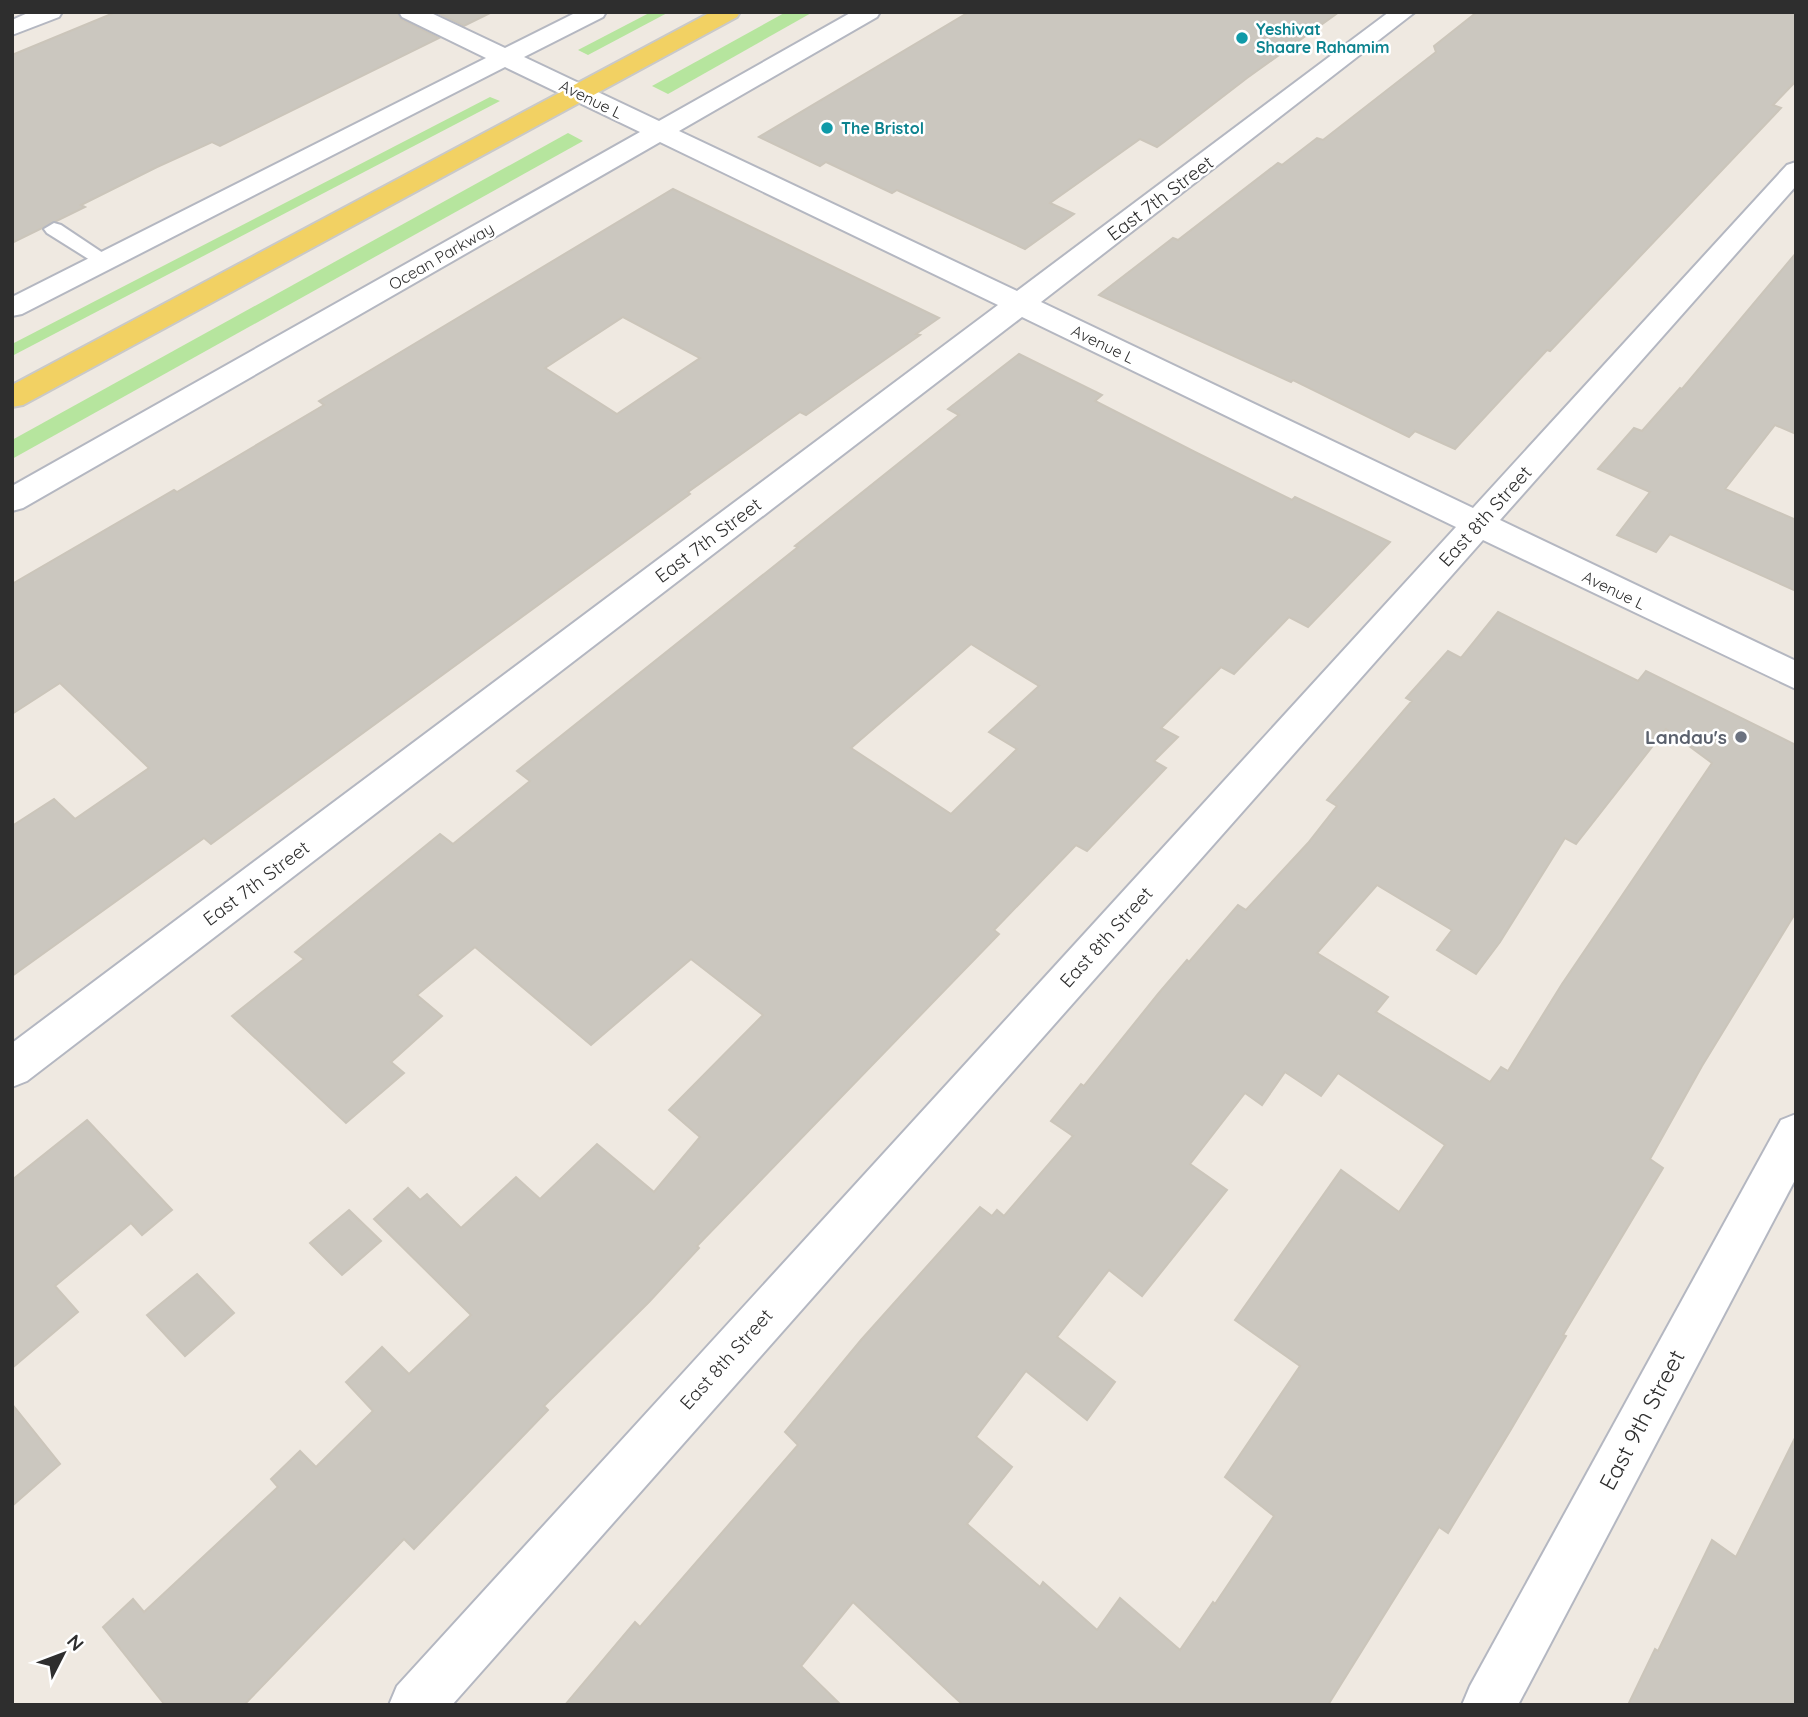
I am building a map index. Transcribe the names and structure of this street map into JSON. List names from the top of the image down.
{
  "streets": {
    "street": [
      "Avenue L",
      "East 7th Street",
      "Ocean Parkway",
      "East 8th Street",
      "East 9th Street"
    ]
  },
  "crossings": [
    ["Avenue L", "East 7th Street"],
    ["Avenue L", "Ocean Parkway"],
    ["Avenue L", "East 8th Street"]
  ],
  "places": ["Yeshivat Shaare Rahamim", "The Bristol", "Landau's"],
  "north": "top right"
}
